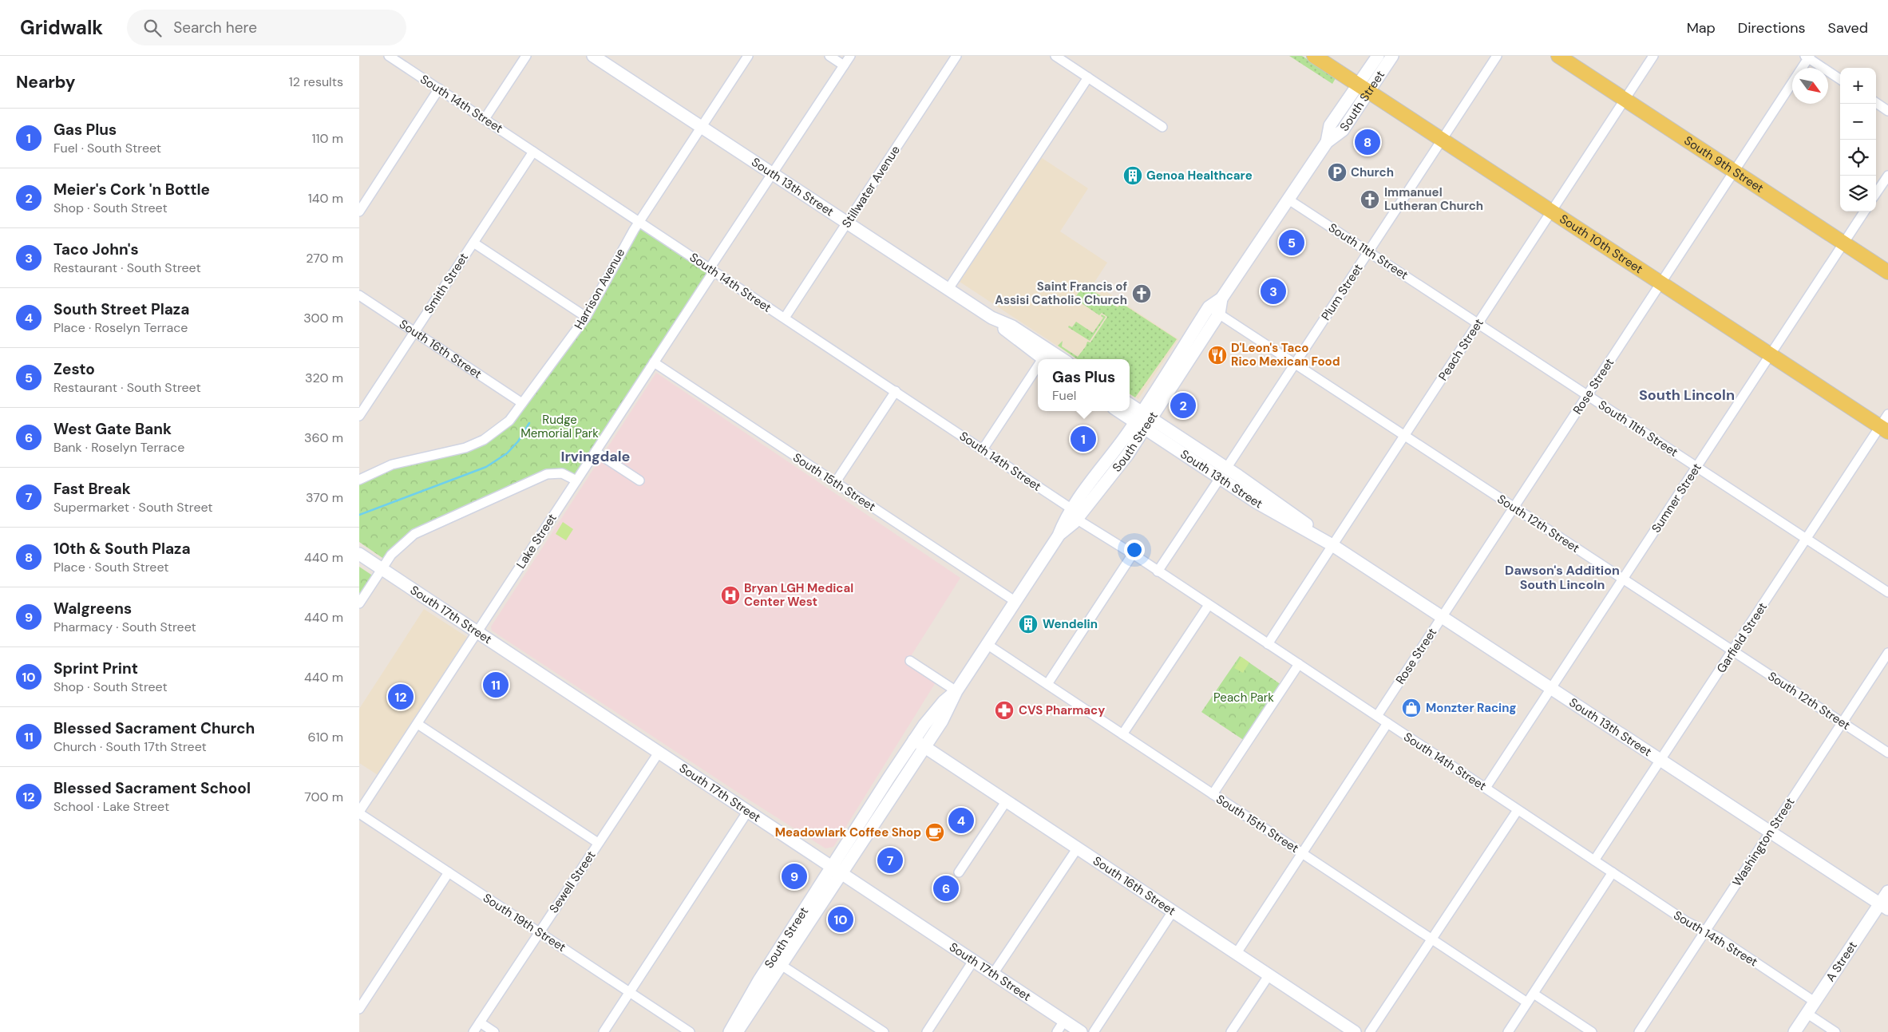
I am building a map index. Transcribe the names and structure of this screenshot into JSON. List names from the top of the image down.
{
  "streets": {
    "main road": [
      "South Street",
      "South 9th Street",
      "South 13th Street",
      "South 10th Street",
      "South 16th Street",
      "South 17th Street",
      "A Street"
    ],
    "street": [
      "South 14th Street",
      "Stillwater Avenue",
      "South 11th Street",
      "Smith Street",
      "Harrison Avenue",
      "Plum Street",
      "Peach Street",
      "Rose Street",
      "South 15th Street",
      "Sumner Street",
      "South 12th Street",
      "Lake Street",
      "Garfield Street",
      "Washington Street",
      "Sewell Street",
      "South 19th Street"
    ]
  },
  "crossings": [
    ["South Street", "South 14th Street"],
    ["South Street", "South 13th Street"],
    ["South Street", "South 10th Street"],
    ["South Street", "South 11th Street"],
    ["South Street", "South 16th Street"],
    ["South Street", "South 15th Street"],
    ["South Street", "South 12th Street"],
    ["South Street", "South 17th Street"],
    ["South 14th Street", "Stillwater Avenue"],
    ["South 14th Street", "Smith Street"],
    ["South 14th Street", "Harrison Avenue"],
    ["South 14th Street", "Plum Street"],
    ["South 14th Street", "Peach Street"],
    ["South 14th Street", "Rose Street"],
    ["South 14th Street", "Sumner Street"],
    ["South 14th Street", "Lake Street"],
    ["South 14th Street", "Garfield Street"],
    ["South 14th Street", "Washington Street"],
    ["South 14th Street", "A Street"],
    ["South 9th Street", "Peach Street"],
    ["South 9th Street", "Rose Street"],
    ["South 9th Street", "Sumner Street"],
    ["South 13th Street", "Stillwater Avenue"],
    ["South 13th Street", "Harrison Avenue"],
    ["South 13th Street", "Plum Street"],
    ["South 13th Street", "Peach Street"],
    ["South 13th Street", "Rose Street"],
    ["South 13th Street", "Sumner Street"],
    ["South 13th Street", "Lake Street"],
    ["South 13th Street", "Garfield Street"],
    ["South 13th Street", "Washington Street"],
    ["South 13th Street", "A Street"],
    ["South 10th Street", "Plum Street"],
    ["South 10th Street", "Peach Street"],
    ["South 10th Street", "Rose Street"],
    ["South 10th Street", "Sumner Street"],
    ["South 10th Street", "Garfield Street"],
    ["South 11th Street", "Plum Street"],
    ["South 11th Street", "Peach Street"],
    ["South 11th Street", "Rose Street"],
    ["South 11th Street", "Sumner Street"],
    ["South 11th Street", "Garfield Street"],
    ["Smith Street", "South 16th Street"],
    ["Harrison Avenue", "South 16th Street"],
    ["Plum Street", "South 12th Street"],
    ["Peach Street", "South 12th Street"],
    ["Rose Street", "South 12th Street"],
    ["South 15th Street", "Lake Street"],
    ["Sumner Street", "South 12th Street"],
    ["South 12th Street", "Garfield Street"],
    ["South 12th Street", "Washington Street"],
    ["Lake Street", "South 17th Street"],
    ["Lake Street", "South 19th Street"],
    ["South 17th Street", "Sewell Street"],
    ["Sewell Street", "South 19th Street"]
  ],
  "districts": ["South Lincoln", "Irvingdale", "Dawson's Addition South Lincoln"],
  "parks": ["Rudge Memorial Park", "Peach Park"],
  "places": {
    "parking": ["Church"],
    "building": ["Genoa Healthcare", "Wendelin"],
    "church": ["Immanuel Lutheran Church", "Saint Francis of Assisi Catholic Church"],
    "restaurant": ["D'Leon's Taco Rico Mexican Food"],
    "hospital": ["Bryan LGH Medical Center West"],
    "shop": ["Monzter Racing"],
    "pharmacy": ["CVS Pharmacy"],
    "cafe": ["Meadowlark Coffee Shop"]
  },
  "north": "bottom right",
  "page": {
    "header": "Gridwalk",
    "search": "Search here",
    "nav": ["Map", "Directions", "Saved"],
    "heading": ["Nearby", "12 results"],
    "map_buttons": ["+", "−"],
    "list": [
      {
        "mark": "1",
        "name": "Gas Plus",
        "note": "Fuel · South Street",
        "value": "110 m"
      },
      {
        "mark": "2",
        "name": "Meier's Cork 'n Bottle",
        "note": "Shop · South Street",
        "value": "140 m"
      },
      {
        "mark": "3",
        "name": "Taco John's",
        "note": "Restaurant · South Street",
        "value": "270 m"
      },
      {
        "mark": "4",
        "name": "South Street Plaza",
        "note": "Place · Roselyn Terrace",
        "value": "300 m"
      },
      {
        "mark": "5",
        "name": "Zesto",
        "note": "Restaurant · South Street",
        "value": "320 m"
      },
      {
        "mark": "6",
        "name": "West Gate Bank",
        "note": "Bank · Roselyn Terrace",
        "value": "360 m"
      },
      {
        "mark": "7",
        "name": "Fast Break",
        "note": "Supermarket · South Street",
        "value": "370 m"
      },
      {
        "mark": "8",
        "name": "10th & South Plaza",
        "note": "Place · South Street",
        "value": "440 m"
      },
      {
        "mark": "9",
        "name": "Walgreens",
        "note": "Pharmacy · South Street",
        "value": "440 m"
      },
      {
        "mark": "10",
        "name": "Sprint Print",
        "note": "Shop · South Street",
        "value": "440 m"
      },
      {
        "mark": "11",
        "name": "Blessed Sacrament Church",
        "note": "Church · South 17th Street",
        "value": "610 m"
      },
      {
        "mark": "12",
        "name": "Blessed Sacrament School",
        "note": "School · Lake Street",
        "value": "700 m"
      }
    ],
    "pins": [
      "8",
      "5",
      "3",
      "2",
      "1",
      "11",
      "12",
      "4",
      "7",
      "9",
      "6",
      "10"
    ],
    "popup": ["Gas Plus", "Fuel"]
  }
}
